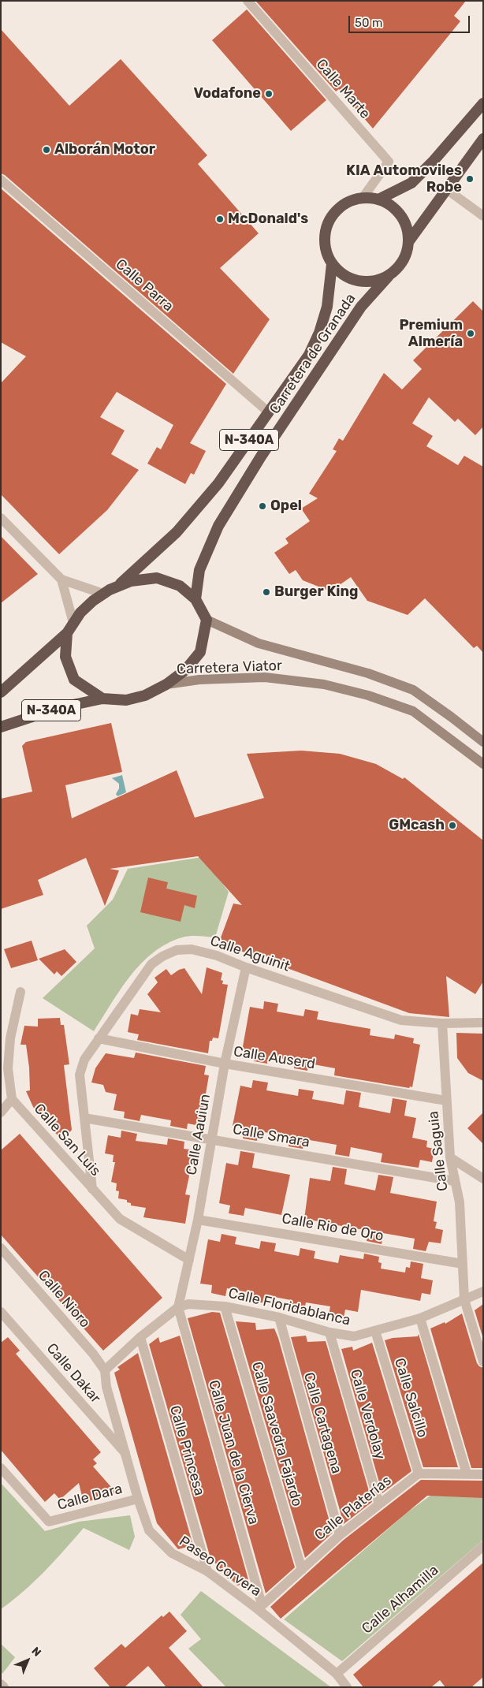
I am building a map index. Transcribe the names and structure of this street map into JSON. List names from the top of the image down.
{
  "streets": {
    "highway": ["Carretera de Granada", "N-340A"],
    "main road": ["Carretera Viator"],
    "street": [
      "Calle Marte",
      "Calle Parra",
      "Calle Aguinit",
      "Calle Auserd",
      "Calle Aauiun",
      "Calle Smara",
      "Calle San Luis",
      "Calle Saguia",
      "Calle Rio de Oro",
      "Calle Nioro",
      "Calle Floridablanca",
      "Calle Dakar",
      "Calle Salcillo",
      "Calle Verdolay",
      "Calle Cartagena",
      "Calle Saavedra Fajardo",
      "Calle Princesa",
      "Calle Juan de la Cierva",
      "Calle Dara",
      "Calle Platerías",
      "Paseo Corvera",
      "Calle Alhamilla"
    ]
  },
  "crossings": [
    ["Calle Marte", "Carretera de Granada"],
    ["Calle Marte", "N-340A"],
    ["Calle Parra", "Carretera de Granada"],
    ["Carretera de Granada", "N-340A"],
    ["Carretera de Granada", "Carretera Viator"],
    ["N-340A", "Carretera Viator"],
    ["Calle Aguinit", "Calle Auserd"],
    ["Calle Aguinit", "Calle Aauiun"],
    ["Calle Aguinit", "Calle Smara"],
    ["Calle Aguinit", "Calle San Luis"],
    ["Calle Aguinit", "Calle Saguia"],
    ["Calle Auserd", "Calle Aauiun"],
    ["Calle Auserd", "Calle Saguia"],
    ["Calle Aauiun", "Calle Smara"],
    ["Calle Aauiun", "Calle San Luis"],
    ["Calle Aauiun", "Calle Rio de Oro"],
    ["Calle Aauiun", "Calle Floridablanca"],
    ["Calle Aauiun", "Calle Juan de la Cierva"],
    ["Calle Smara", "Calle Saguia"],
    ["Calle Saguia", "Calle Rio de Oro"],
    ["Calle Saguia", "Calle Floridablanca"],
    ["Calle Nioro", "Paseo Corvera"],
    ["Calle Floridablanca", "Calle Salcillo"],
    ["Calle Floridablanca", "Calle Verdolay"],
    ["Calle Floridablanca", "Calle Cartagena"],
    ["Calle Floridablanca", "Calle Saavedra Fajardo"],
    ["Calle Floridablanca", "Calle Juan de la Cierva"],
    ["Calle Dakar", "Paseo Corvera"],
    ["Calle Salcillo", "Calle Platerías"],
    ["Calle Verdolay", "Calle Platerías"],
    ["Calle Cartagena", "Calle Platerías"],
    ["Calle Saavedra Fajardo", "Calle Platerías"],
    ["Calle Princesa", "Paseo Corvera"],
    ["Calle Juan de la Cierva", "Calle Platerías"],
    ["Calle Juan de la Cierva", "Paseo Corvera"],
    ["Calle Dara", "Paseo Corvera"],
    ["Calle Platerías", "Paseo Corvera"],
    ["Paseo Corvera", "Calle Alhamilla"]
  ],
  "places": [
    "Vodafone",
    "Alborán Motor",
    "KIA Automoviles Robe",
    "McDonald's",
    "Premium Almería",
    "Opel",
    "Burger King",
    "GMcash"
  ],
  "scale_bar": "50 m",
  "north": "top right"
}
